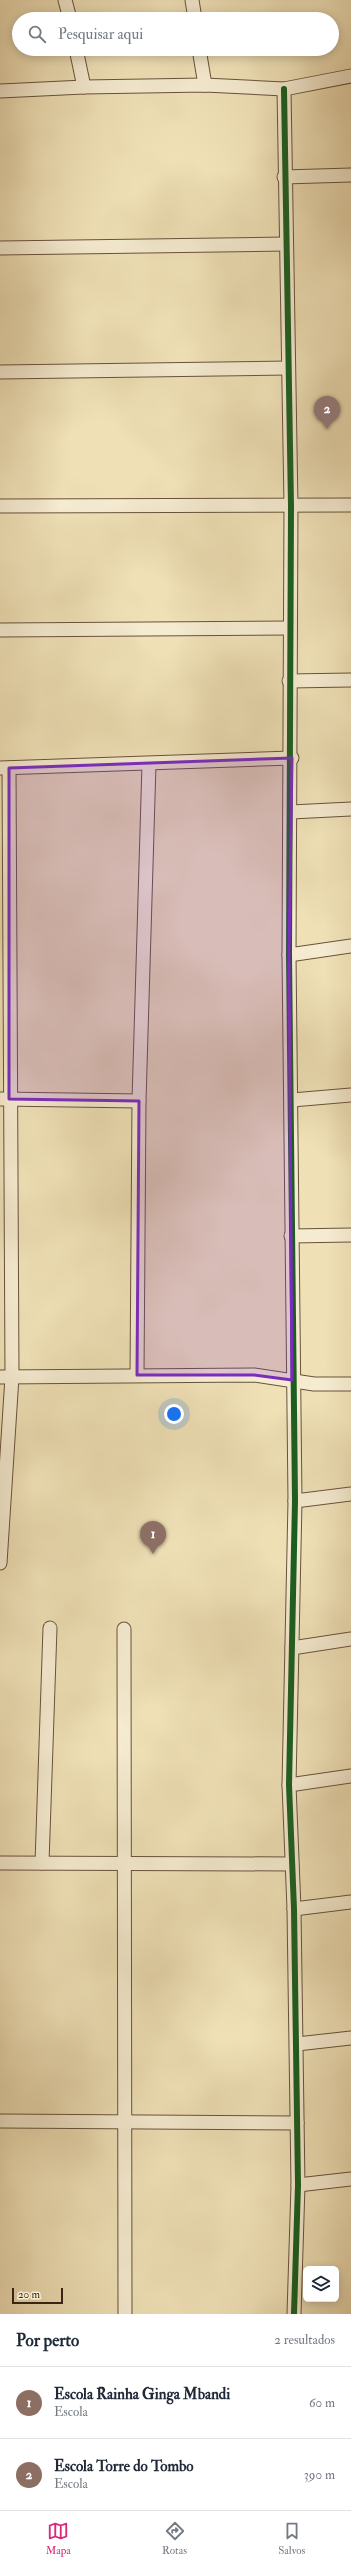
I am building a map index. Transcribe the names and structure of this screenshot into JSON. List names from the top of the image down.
{
  "scale_bar": "20 m",
  "page": {
    "search": "Pesquisar aqui",
    "pins": ["2", "1"],
    "scale": "20 m",
    "heading": ["Por perto", "2 resultados"],
    "list": [
      {
        "mark": "1",
        "name": "Escola Rainha Ginga Mbandi",
        "note": "Escola",
        "value": "60 m"
      },
      {
        "mark": "2",
        "name": "Escola Torre do Tombo",
        "note": "Escola",
        "value": "390 m"
      }
    ],
    "nav": ["Mapa", "Rotas", "Salvos"]
  }
}
